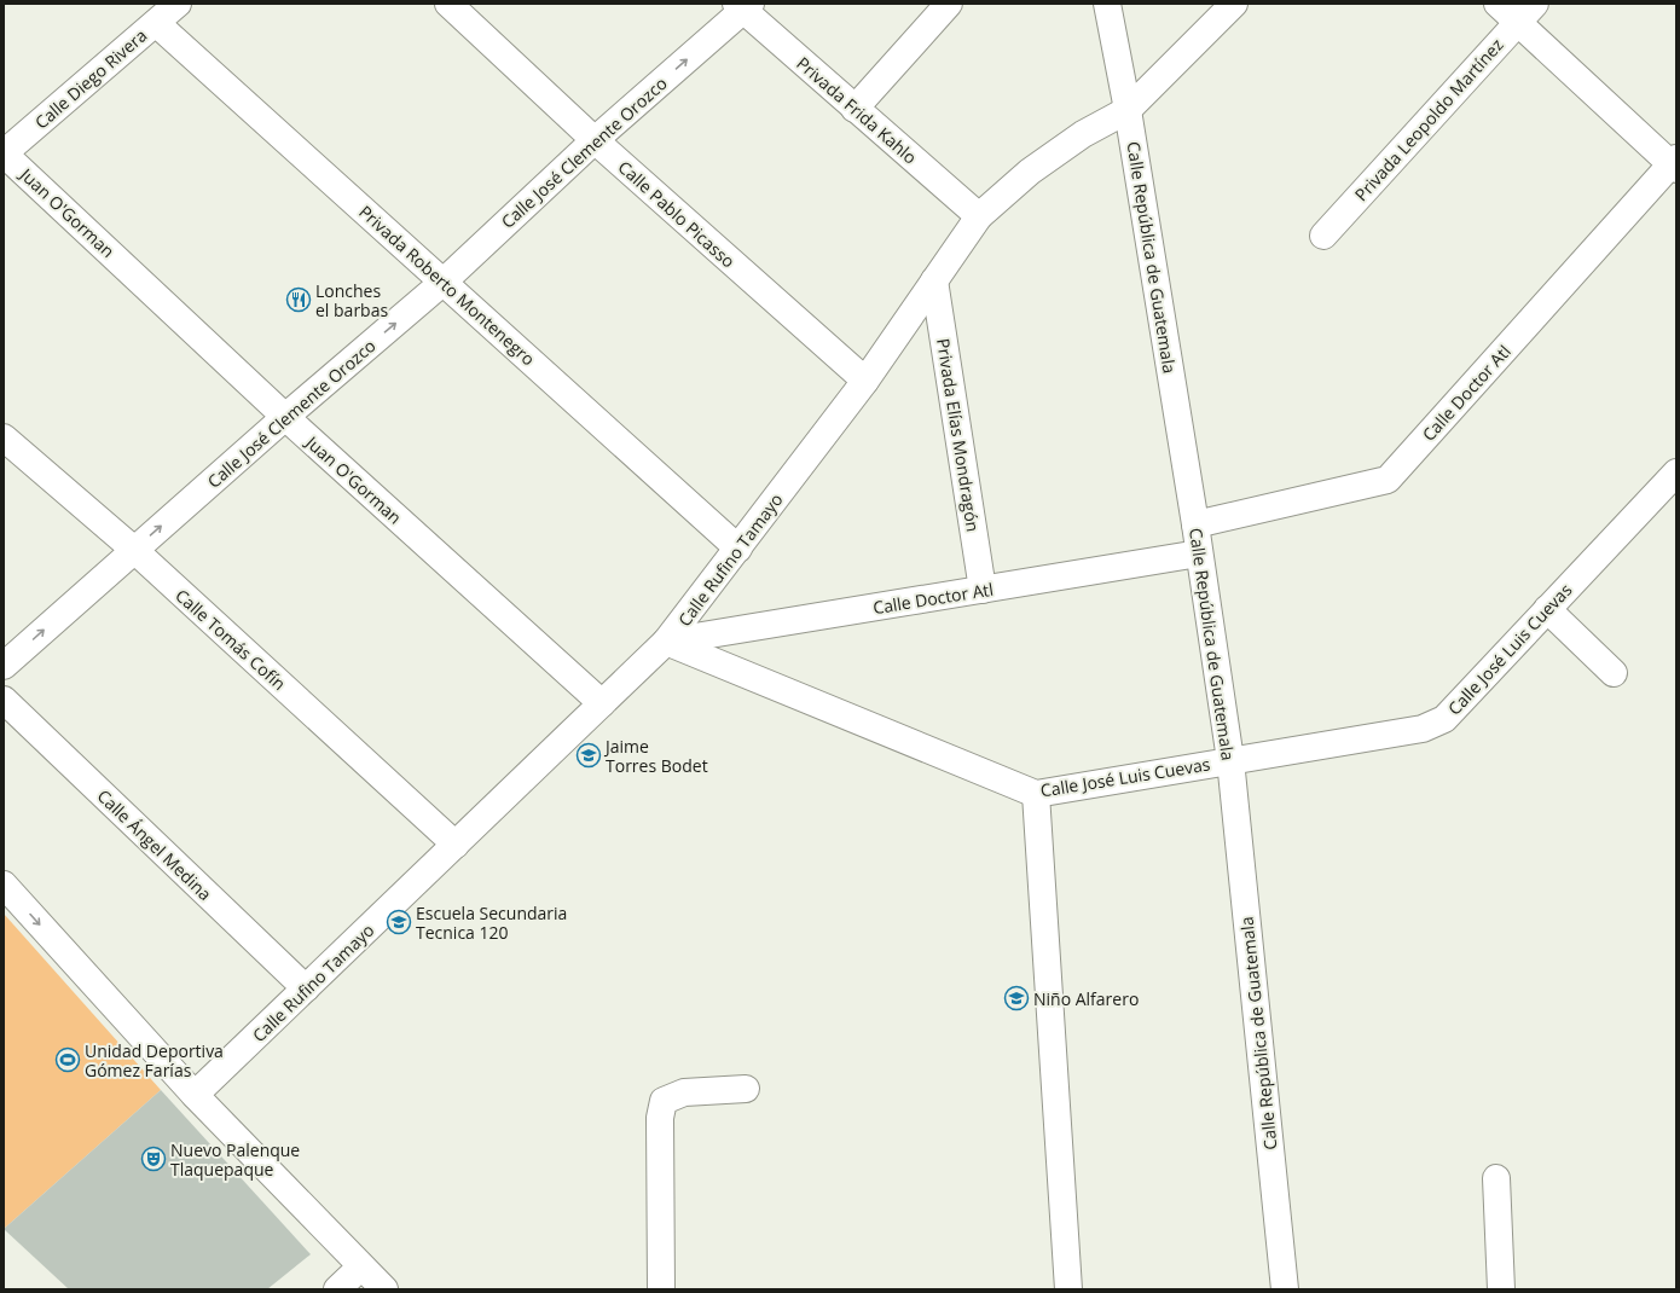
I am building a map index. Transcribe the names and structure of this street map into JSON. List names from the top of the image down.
{
  "streets": {
    "street": [
      "Calle Diego Rivera",
      "Privada Frida Kahlo",
      "Privada Leopoldo Martínez",
      "Calle José Clemente Orozco",
      "Juan O'Gorman",
      "Calle Pablo Picasso",
      "Calle República de Guatemala",
      "Privada Roberto Montenegro",
      "Calle Doctor Atl",
      "Privada Elías Mondragón",
      "Calle Rufino Tamayo",
      "Calle Tomás Cofín",
      "Calle José Luis Cuevas",
      "Calle Ángel Medina"
    ]
  },
  "crossings": [
    ["Calle Diego Rivera", "Juan O'Gorman"],
    ["Calle Diego Rivera", "Privada Roberto Montenegro"],
    ["Privada Frida Kahlo", "Calle José Clemente Orozco"],
    ["Privada Frida Kahlo", "Calle Rufino Tamayo"],
    ["Calle José Clemente Orozco", "Juan O'Gorman"],
    ["Calle José Clemente Orozco", "Calle Pablo Picasso"],
    ["Calle José Clemente Orozco", "Privada Roberto Montenegro"],
    ["Calle José Clemente Orozco", "Calle Tomás Cofín"],
    ["Juan O'Gorman", "Calle Rufino Tamayo"],
    ["Calle Pablo Picasso", "Calle Rufino Tamayo"],
    ["Calle República de Guatemala", "Calle Doctor Atl"],
    ["Calle República de Guatemala", "Calle Rufino Tamayo"],
    ["Calle República de Guatemala", "Calle José Luis Cuevas"],
    ["Privada Roberto Montenegro", "Calle Rufino Tamayo"],
    ["Calle Doctor Atl", "Privada Elías Mondragón"],
    ["Calle Doctor Atl", "Calle Rufino Tamayo"],
    ["Calle Doctor Atl", "Calle José Luis Cuevas"],
    ["Privada Elías Mondragón", "Calle Rufino Tamayo"],
    ["Calle Rufino Tamayo", "Calle Tomás Cofín"],
    ["Calle Rufino Tamayo", "Calle José Luis Cuevas"],
    ["Calle Rufino Tamayo", "Calle Ángel Medina"]
  ],
  "one_way": ["Calle José Clemente Orozco"],
  "places": {
    "restaurant": ["Lonches el barbas"],
    "school or university": ["Jaime Torres Bodet", "Escuela Secundaria Tecnica 120", "Niño Alfarero"],
    "sports": ["Unidad Deportiva Gómez Farías"],
    "theatre": ["Nuevo Palenque Tlaquepaque"]
  }
}
